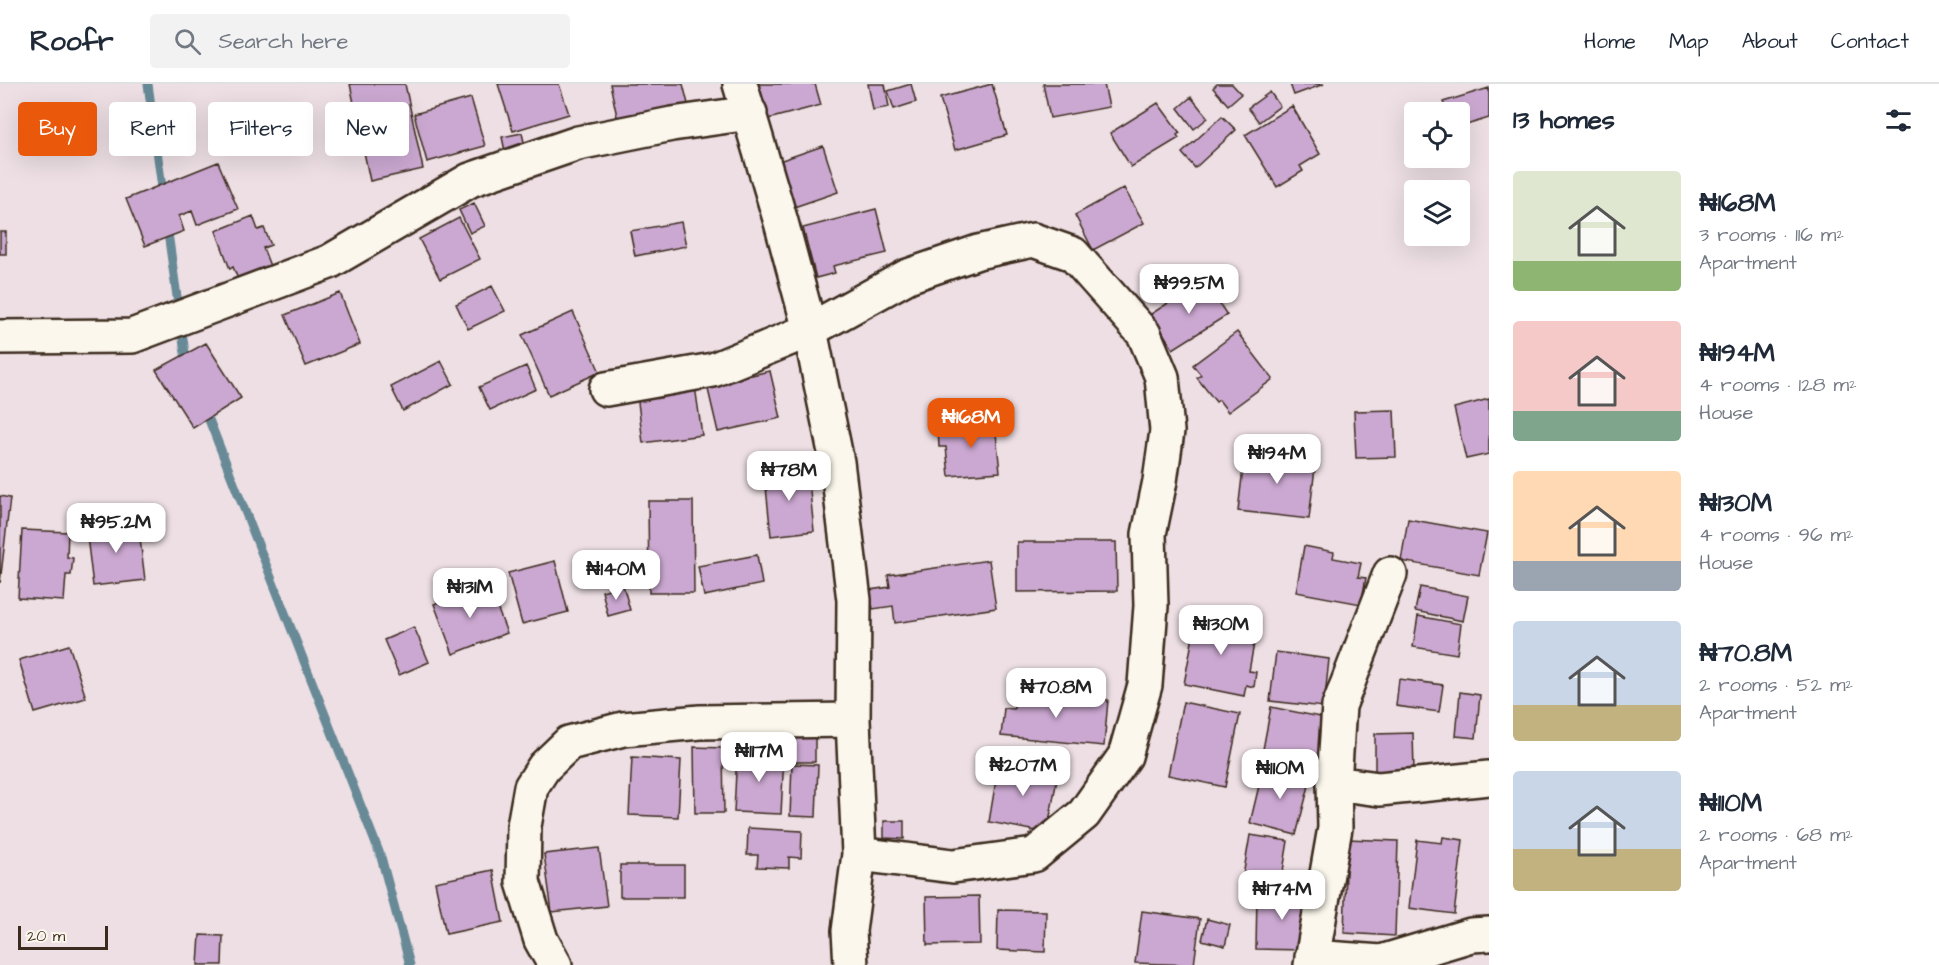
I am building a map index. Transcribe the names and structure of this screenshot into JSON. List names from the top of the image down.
{
  "scale_bar": "20 m",
  "page": {
    "header": "Roofr",
    "search": "Search here",
    "nav": [
      "Home",
      "Map",
      "About",
      "Contact"
    ],
    "heading": "13 homes",
    "chip": [
      "Buy",
      "Rent",
      "Filters",
      "New"
    ],
    "list": [
      {
        "name": "₦168M",
        "note": "3 rooms · 116 m² · Apartment"
      },
      {
        "name": "₦194M",
        "note": "4 rooms · 128 m² · House"
      },
      {
        "name": "₦130M",
        "note": "4 rooms · 96 m² · House"
      },
      {
        "name": "₦70.8M",
        "note": "2 rooms · 52 m² · Apartment"
      },
      {
        "name": "₦110M",
        "note": "2 rooms · 68 m² · Apartment"
      }
    ],
    "price": [
      "₦99.5M",
      "₦168M",
      "₦194M",
      "₦78M",
      "₦95.2M",
      "₦140M",
      "₦131M",
      "₦130M",
      "₦70.8M",
      "₦117M",
      "₦207M",
      "₦110M",
      "₦174M"
    ],
    "scale": "20 m"
  }
}
